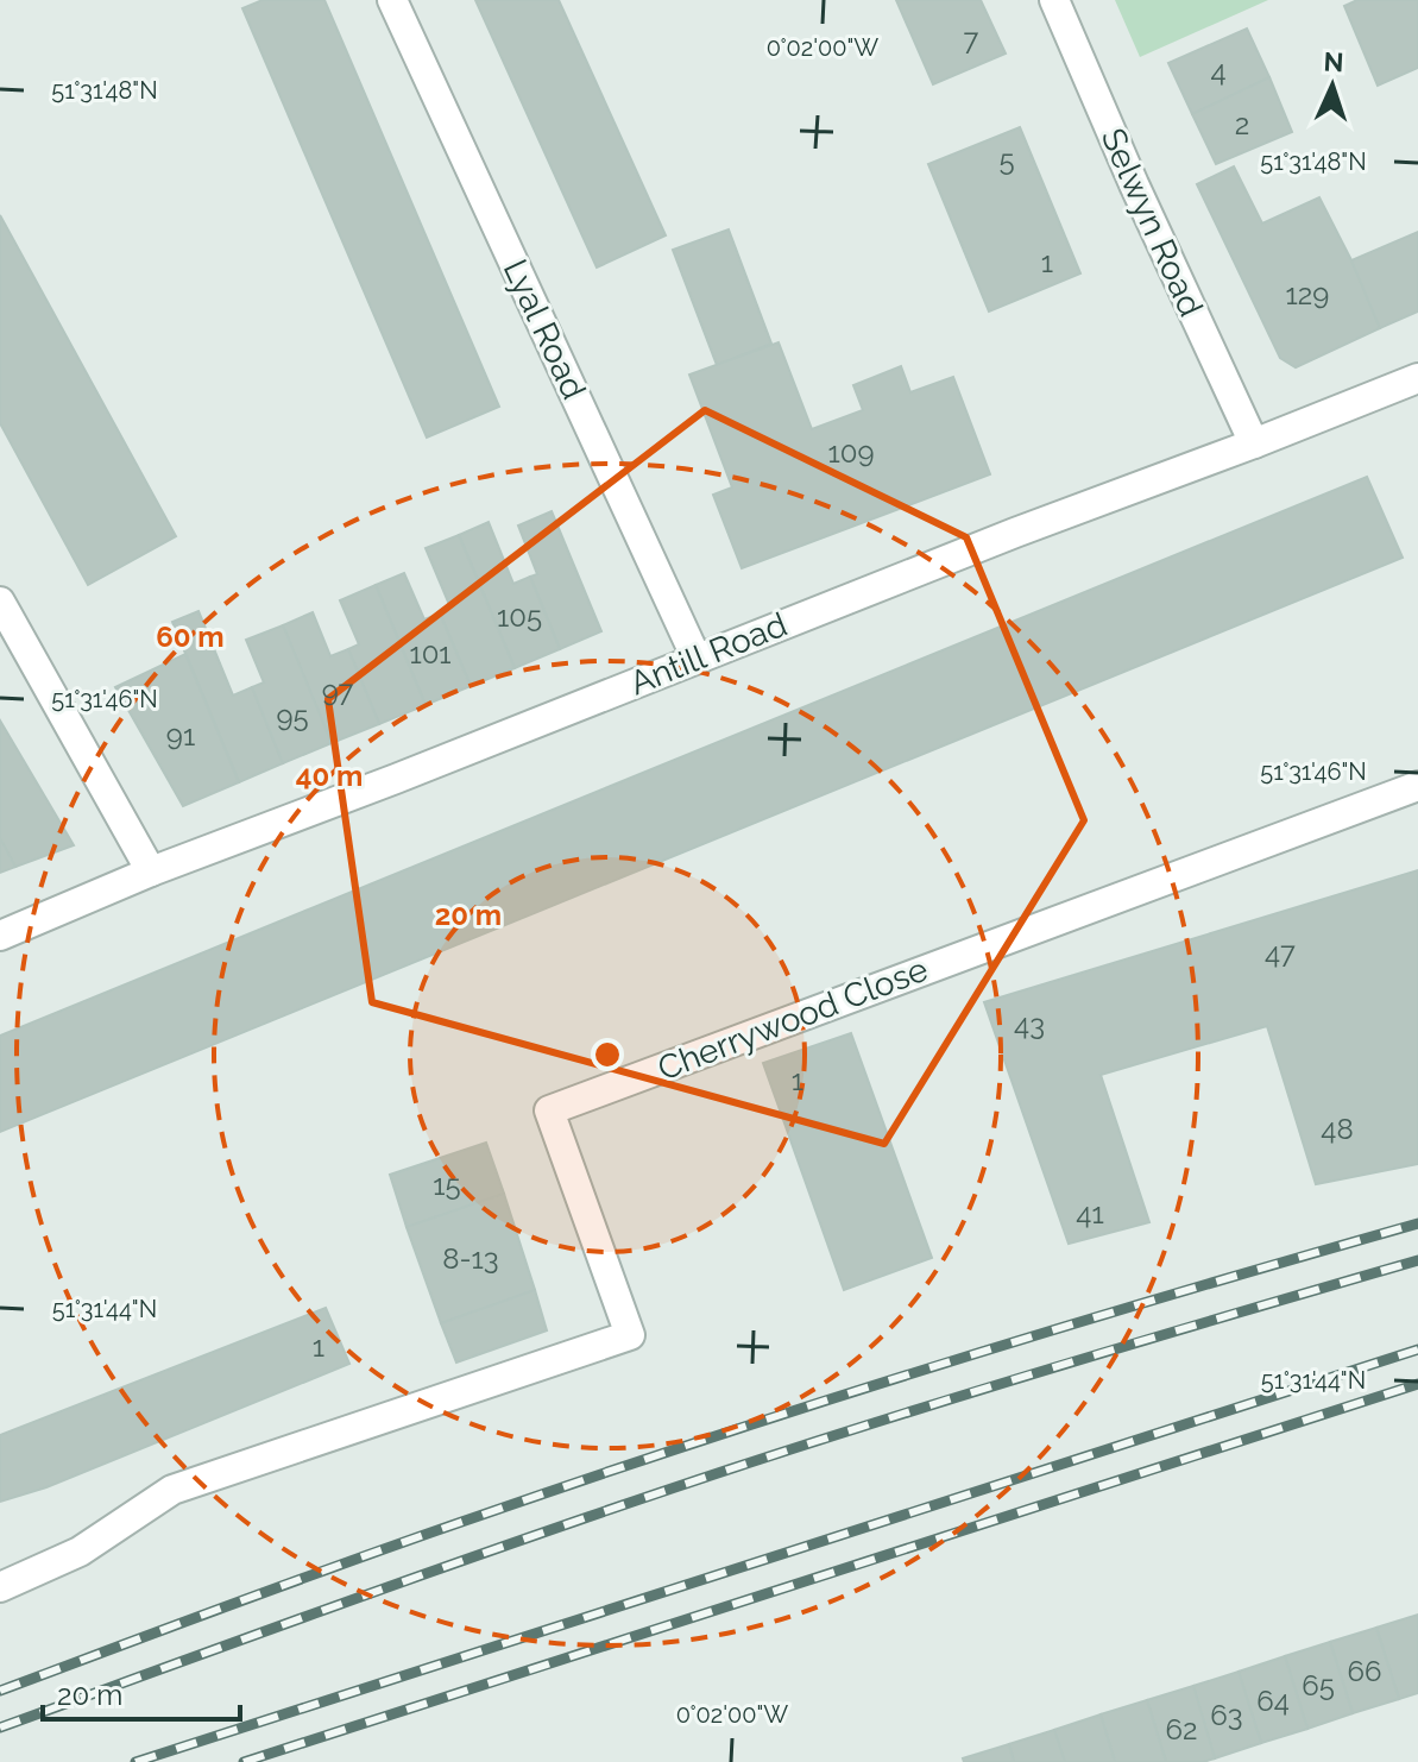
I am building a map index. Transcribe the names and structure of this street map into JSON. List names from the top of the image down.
{
  "streets": {
    "street": [
      "Selwyn Road",
      "Lyal Road",
      "Antill Road",
      "Cherrywood Close"
    ]
  },
  "crossings": [
    ["Selwyn Road", "Antill Road"],
    ["Lyal Road", "Antill Road"]
  ],
  "house_numbers": [
    "7",
    "4",
    "2",
    "5",
    "1",
    "129",
    "109",
    "105",
    "101",
    "97",
    "95",
    "91",
    "47",
    "43",
    "1",
    "48",
    "15",
    "41",
    "8-13",
    "1",
    "66",
    "65",
    "64",
    "63",
    "62"
  ],
  "scale_bar": "20 m",
  "north": "top",
  "coordinates": [
    "0°02'00\"W",
    "51°31'48\"N",
    "51°31'46\"N",
    "51°31'44\"N"
  ],
  "rings": ["60 m", "40 m", "20 m"]
}
